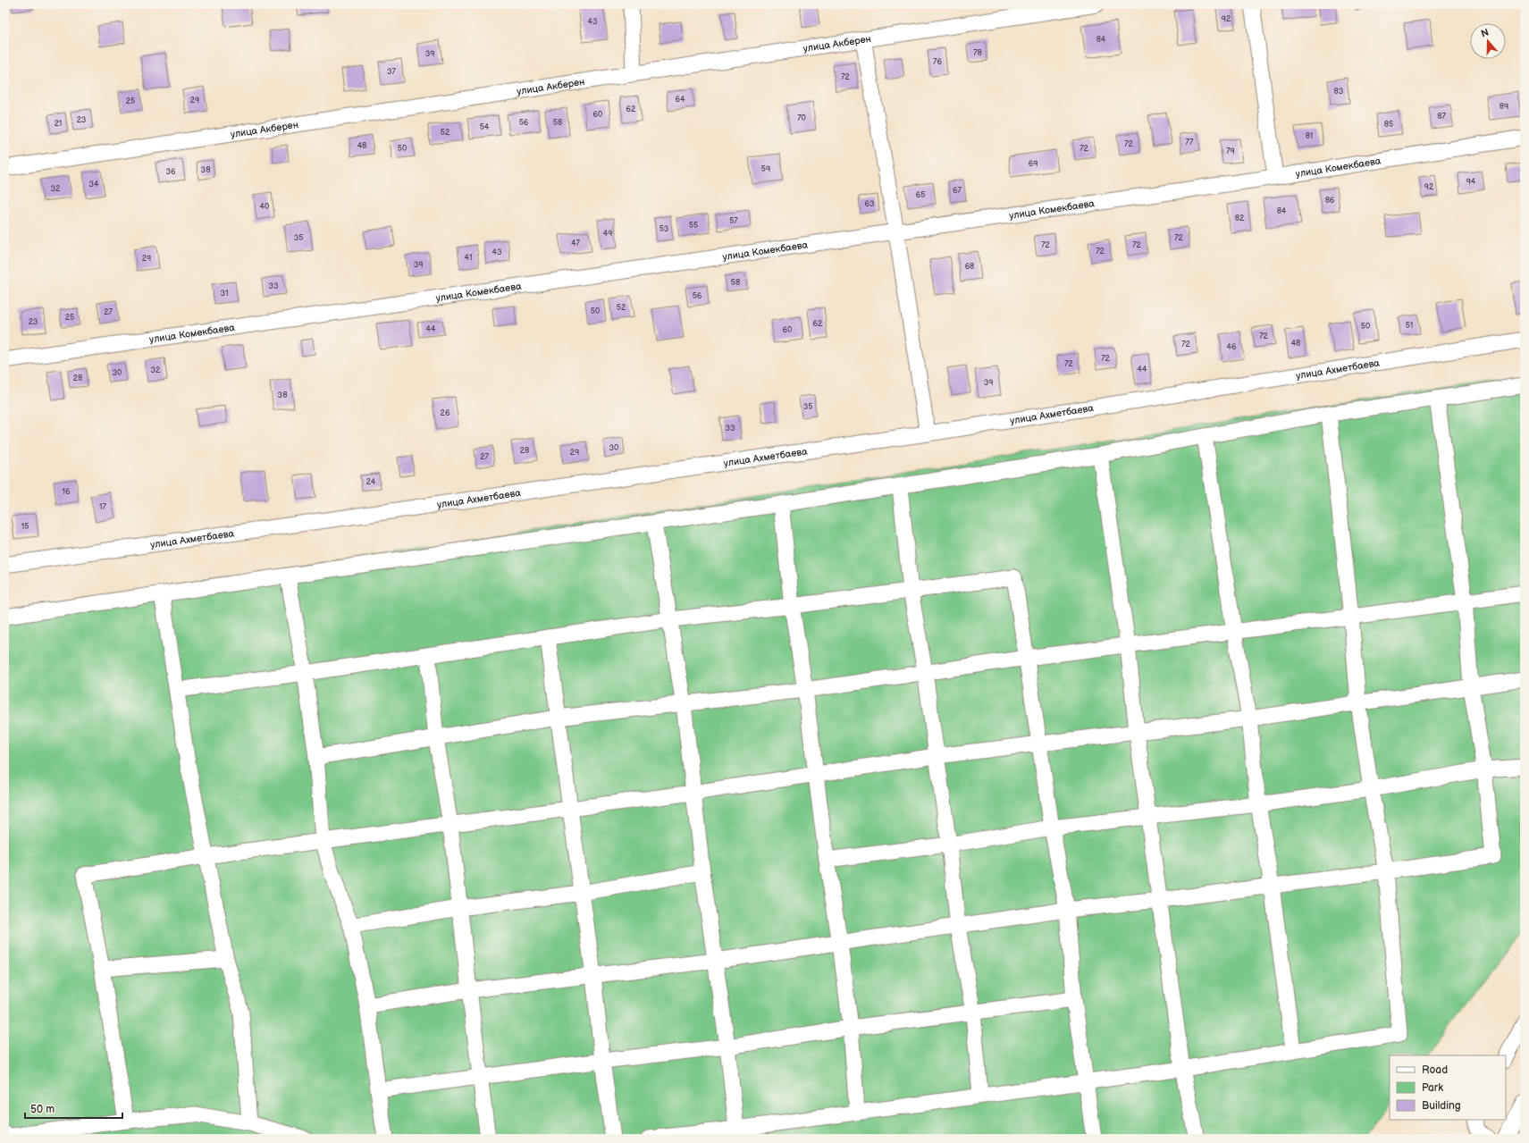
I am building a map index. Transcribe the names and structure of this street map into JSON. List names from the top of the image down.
{
  "streets": {
    "street": ["улица Акберен", "улица Комекбаева", "улица Ахметбаева"]
  },
  "house_numbers": [
    "92",
    "43",
    "84",
    "78",
    "39",
    "76",
    "37",
    "72",
    "83",
    "64",
    "29",
    "25",
    "89",
    "62",
    "60",
    "87",
    "70",
    "23",
    "56",
    "58",
    "21",
    "85",
    "54",
    "52",
    "81",
    "77",
    "72",
    "48",
    "50",
    "72",
    "79",
    "69",
    "59",
    "38",
    "36",
    "94",
    "34",
    "92",
    "32",
    "67",
    "65",
    "86",
    "63",
    "40",
    "84",
    "82",
    "57",
    "55",
    "53",
    "49",
    "35",
    "72",
    "47",
    "72",
    "72",
    "72",
    "43",
    "41",
    "29",
    "39",
    "68",
    "58",
    "33",
    "31",
    "56",
    "52",
    "50",
    "27",
    "25",
    "23",
    "62",
    "51",
    "50",
    "44",
    "60",
    "72",
    "48",
    "72",
    "46",
    "72",
    "72",
    "44",
    "32",
    "30",
    "28",
    "39",
    "38",
    "35",
    "26",
    "33",
    "30",
    "28",
    "29",
    "27",
    "24",
    "16",
    "17",
    "15"
  ],
  "legend": ["Road", "Park", "Building"],
  "scale_bar": "50 m",
  "north": "top"
}
